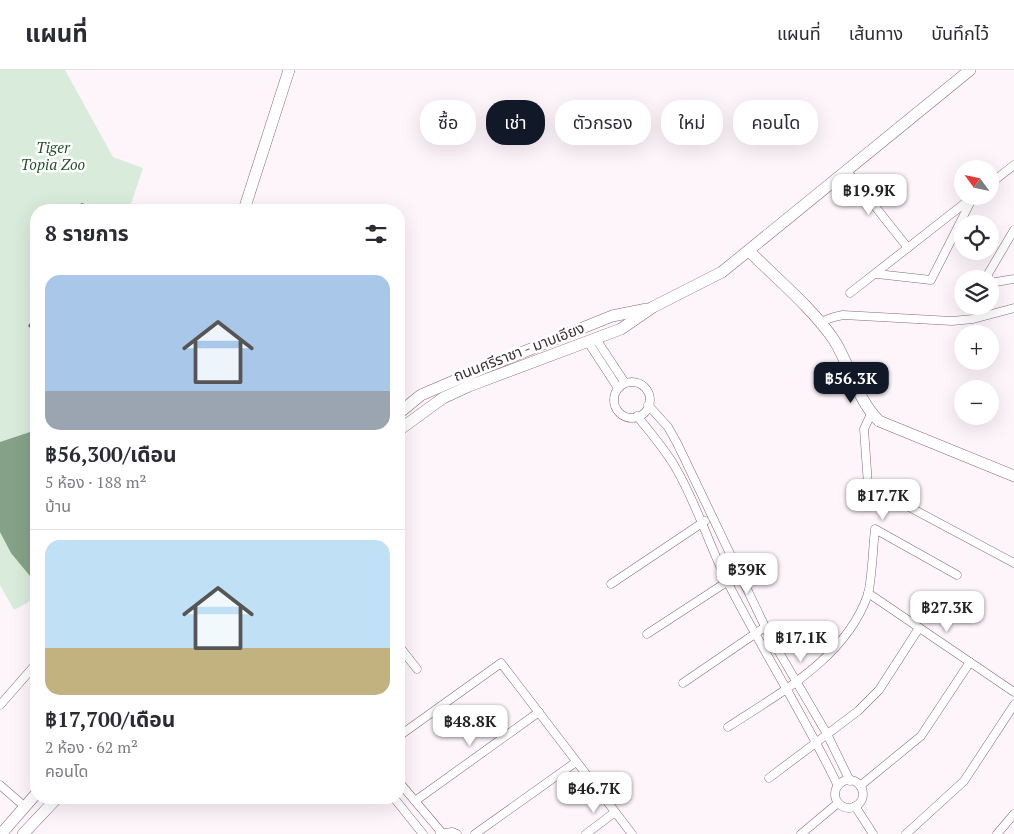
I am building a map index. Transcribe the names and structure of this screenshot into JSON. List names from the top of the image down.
{
  "streets": {
    "main road": ["ถนนศรีราชา - มาบเอียง"]
  },
  "parks": ["Tiger Topia Zoo"],
  "north": "top left",
  "page": {
    "header": "แผนที่",
    "nav": ["แผนที่", "เส้นทาง", "บันทึกไว้"],
    "chip": [
      "ซื้อ",
      "เช่า",
      "ตัวกรอง",
      "ใหม่",
      "คอนโด"
    ],
    "map_buttons": ["+", "−"],
    "price": [
      "฿19.9K",
      "฿56.3K",
      "฿17.7K",
      "฿39K",
      "฿27.3K",
      "฿17.1K",
      "฿48.8K",
      "฿46.7K"
    ],
    "heading": "8 รายการ",
    "list": [
      {
        "name": "฿56,300/เดือน",
        "note": "5 ห้อง · 188 m² · บ้าน"
      },
      {
        "name": "฿17,700/เดือน",
        "note": "2 ห้อง · 62 m² · คอนโด"
      }
    ]
  }
}
